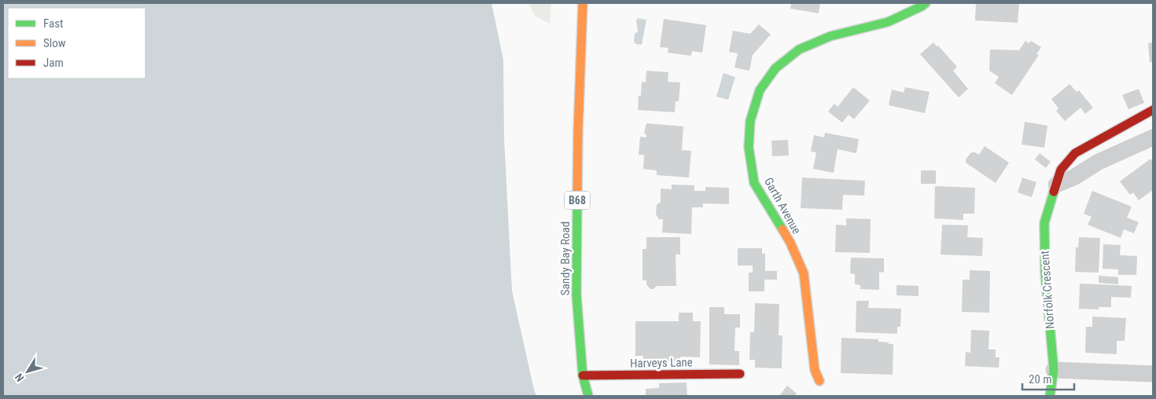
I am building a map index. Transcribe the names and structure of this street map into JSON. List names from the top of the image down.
{
  "streets": {
    "street": [
      "B68",
      "Garth Avenue",
      "Sandy Bay Road",
      "Norfolk Crescent",
      "Harveys Lane"
    ]
  },
  "crossings": [
    ["Sandy Bay Road", "Harveys Lane"]
  ],
  "legend": ["Fast", "Slow", "Jam"],
  "scale_bar": "20 m",
  "north": "bottom left"
}
